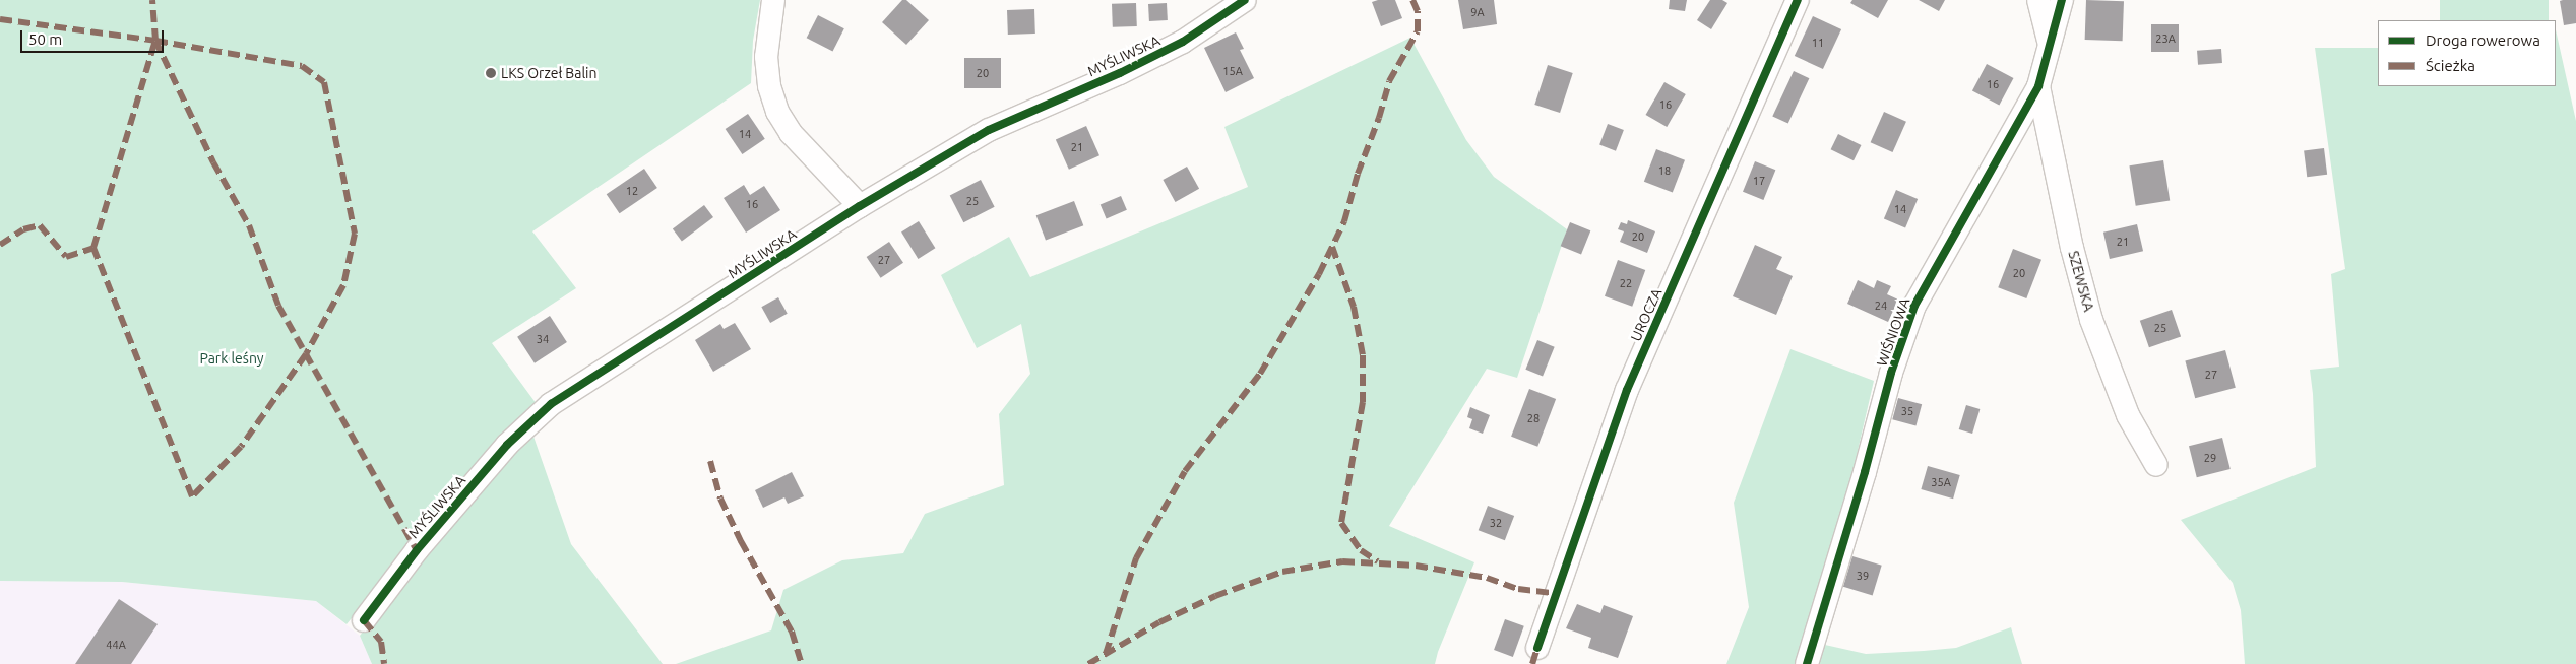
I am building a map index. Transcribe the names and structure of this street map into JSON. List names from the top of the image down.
{
  "streets": {
    "street": [
      "MYŚLIWSKA",
      "SZEWSKA",
      "UROCZA",
      "WIŚNIOWA"
    ]
  },
  "crossings": [
    ["SZEWSKA", "WIŚNIOWA"]
  ],
  "parks": ["Park leśny"],
  "places": ["LKS Orzeł Balin"],
  "house_numbers": [
    "9A",
    "23A",
    "11",
    "15A",
    "20",
    "16",
    "16",
    "14",
    "21",
    "18",
    "17",
    "12",
    "25",
    "16",
    "14",
    "20",
    "21",
    "27",
    "20",
    "22",
    "24",
    "25",
    "34",
    "27",
    "35",
    "28",
    "29",
    "35A",
    "32",
    "39",
    "44A"
  ],
  "legend": ["Droga rowerowa", "Ścieżka"],
  "scale_bar": "50 m"
}
